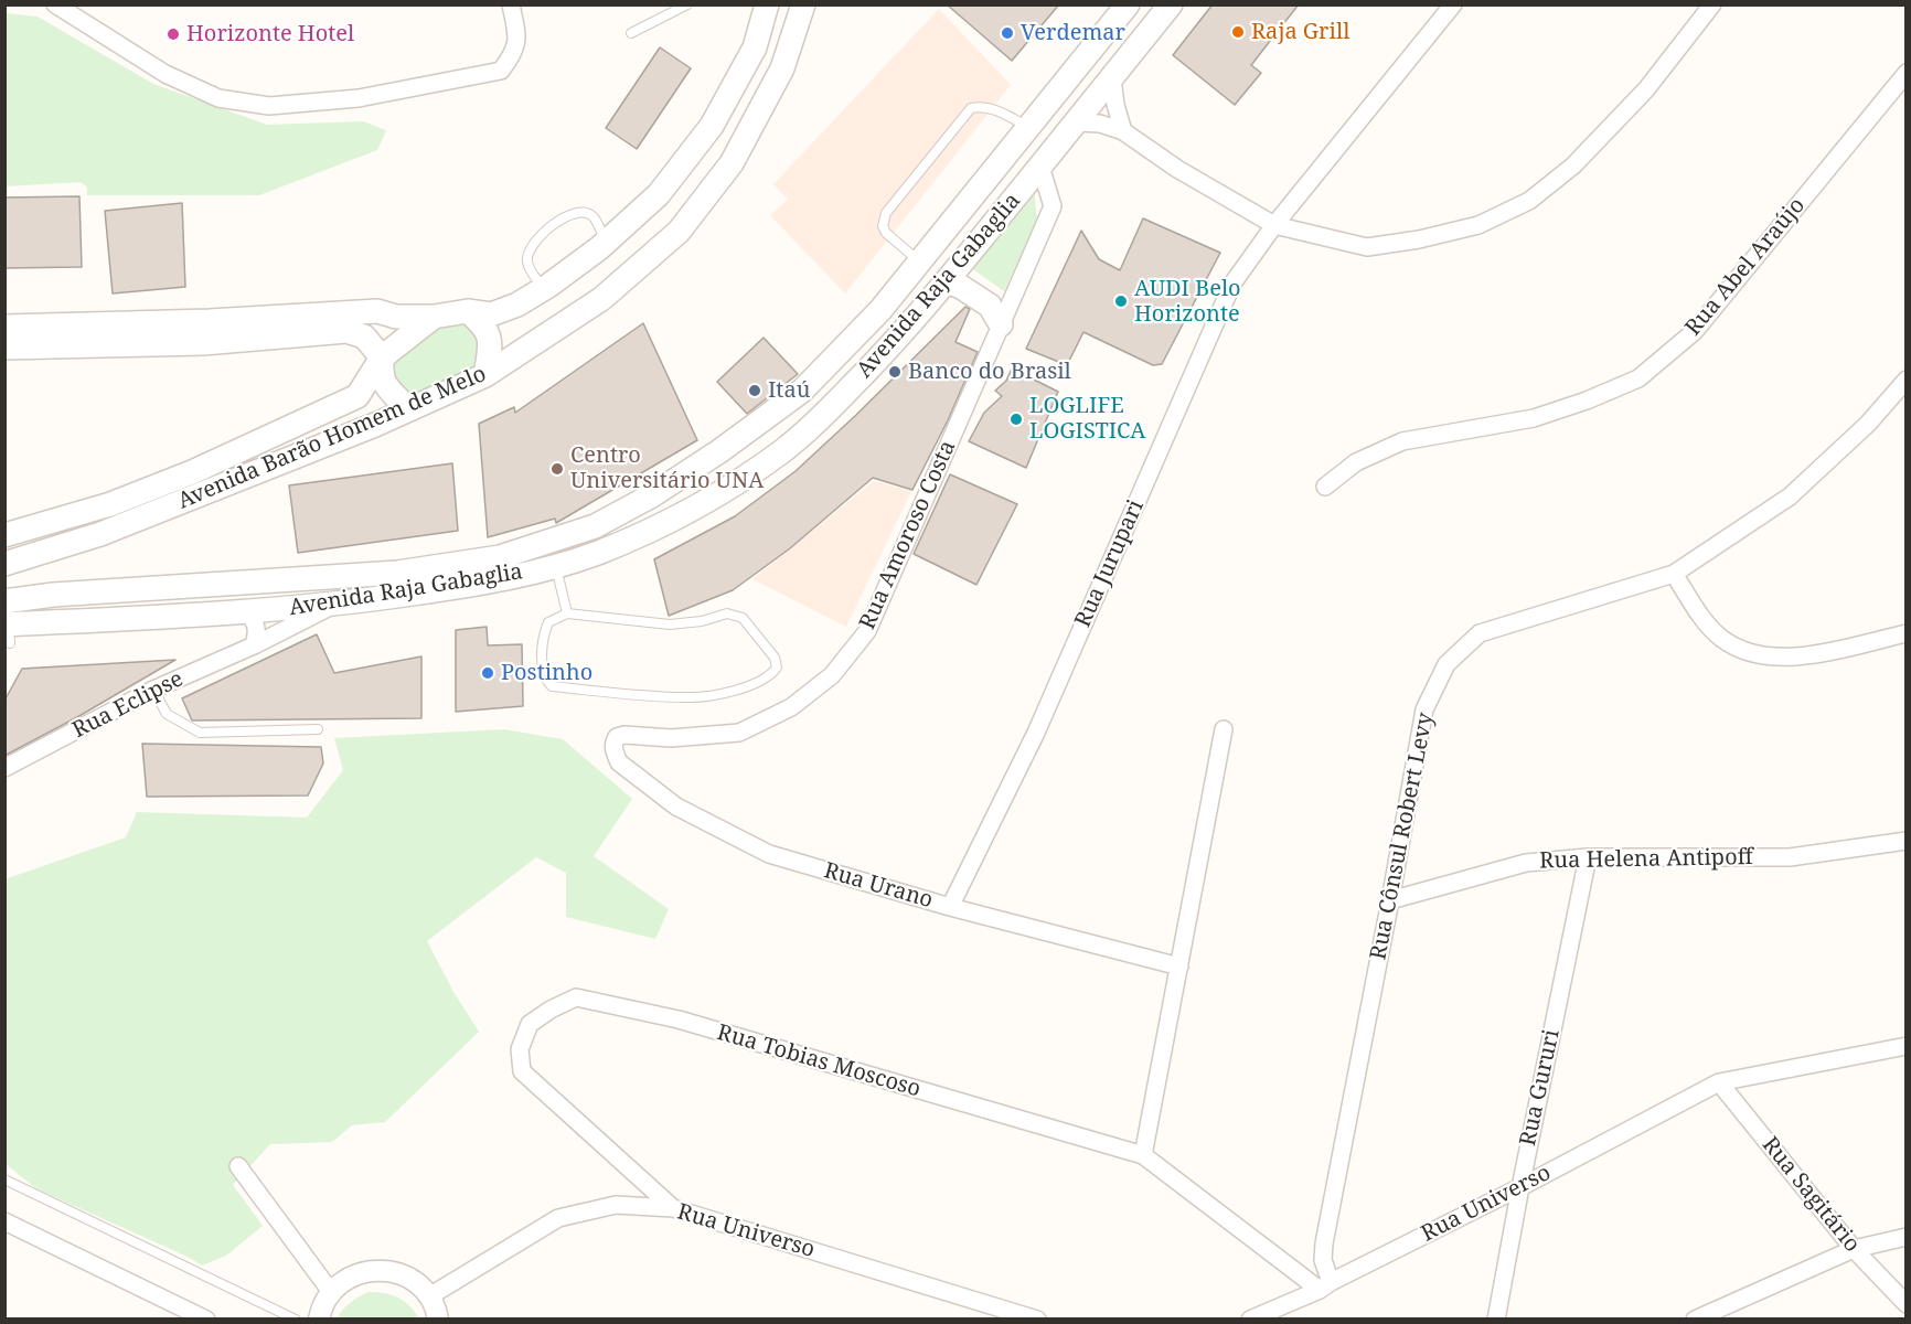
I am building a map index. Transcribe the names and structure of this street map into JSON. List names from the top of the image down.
{
  "streets": {
    "main road": ["Avenida Raja Gabaglia", "Avenida Barão Homem de Melo"],
    "street": [
      "Rua Abel Araújo",
      "Rua Amoroso Costa",
      "Rua Jurupari",
      "Rua Eclipse",
      "Rua Cônsul Robert Levy",
      "Rua Helena Antipoff",
      "Rua Urano",
      "Rua Tobias Moscoso",
      "Rua Gururi",
      "Rua Sagitário",
      "Rua Universo"
    ]
  },
  "crossings": [
    ["Avenida Raja Gabaglia", "Rua Amoroso Costa"],
    ["Avenida Raja Gabaglia", "Rua Eclipse"],
    ["Rua Amoroso Costa", "Rua Urano"],
    ["Rua Jurupari", "Rua Urano"],
    ["Rua Cônsul Robert Levy", "Rua Helena Antipoff"],
    ["Rua Cônsul Robert Levy", "Rua Tobias Moscoso"],
    ["Rua Cônsul Robert Levy", "Rua Universo"],
    ["Rua Helena Antipoff", "Rua Gururi"],
    ["Rua Tobias Moscoso", "Rua Universo"],
    ["Rua Gururi", "Rua Universo"],
    ["Rua Sagitário", "Rua Universo"]
  ],
  "places": [
    "Raja Grill",
    "Verdemar",
    "Horizonte Hotel",
    "AUDI Belo Horizonte",
    "Banco do Brasil",
    "Itaú",
    "LOGLIFE LOGISTICA",
    "Centro Universitário UNA",
    "Postinho"
  ]
}
